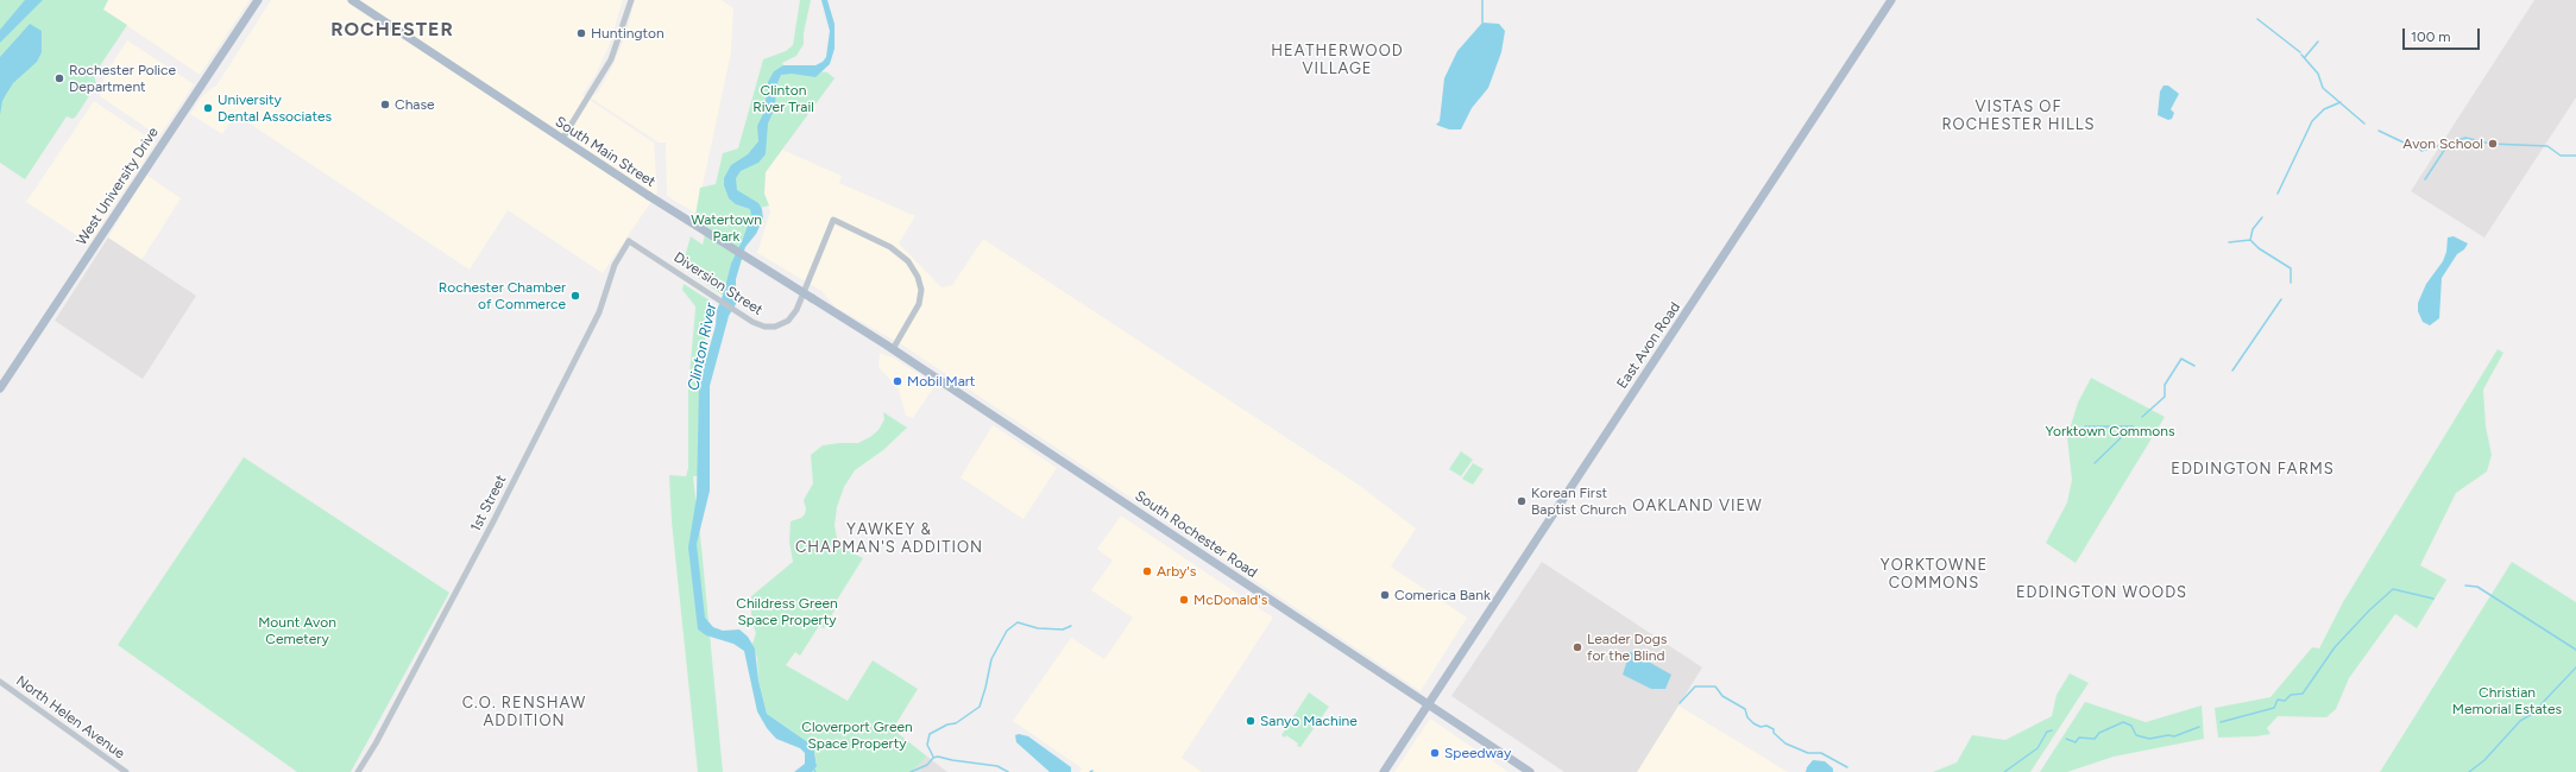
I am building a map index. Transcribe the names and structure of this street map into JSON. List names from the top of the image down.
{
  "streets": {
    "main road": [
      "South Main Street",
      "West University Drive",
      "East Avon Road",
      "South Rochester Road"
    ],
    "street": ["Diversion Street", "1st Street", "North Helen Avenue"]
  },
  "crossings": [
    ["South Main Street", "South Rochester Road"],
    ["Diversion Street", "1st Street"],
    ["Diversion Street", "South Rochester Road"],
    ["East Avon Road", "South Rochester Road"]
  ],
  "districts": [
    "ROCHESTER",
    "HEATHERWOOD VILLAGE",
    "VISTAS OF ROCHESTER HILLS",
    "EDDINGTON FARMS",
    "OAKLAND VIEW",
    "YAWKEY & CHAPMAN'S ADDITION",
    "YORKTOWNE COMMONS",
    "EDDINGTON WOODS",
    "C.O. RENSHAW ADDITION"
  ],
  "water": ["Clinton River"],
  "parks": [
    "Clinton River Trail",
    "Watertown Park",
    "Yorktown Commons",
    "Childress Green Space Property",
    "Mount Avon Cemetery",
    "Christian Memorial Estates",
    "Cloverport Green Space Property"
  ],
  "places": [
    "Huntington",
    "Rochester Police Department",
    "Chase",
    "University Dental Associates",
    "Avon School",
    "Rochester Chamber of Commerce",
    "Mobil Mart",
    "Korean First Baptist Church",
    "Arby's",
    "Comerica Bank",
    "McDonald's",
    "Leader Dogs for the Blind",
    "Sanyo Machine",
    "Speedway"
  ],
  "scale_bar": "100 m"
}
